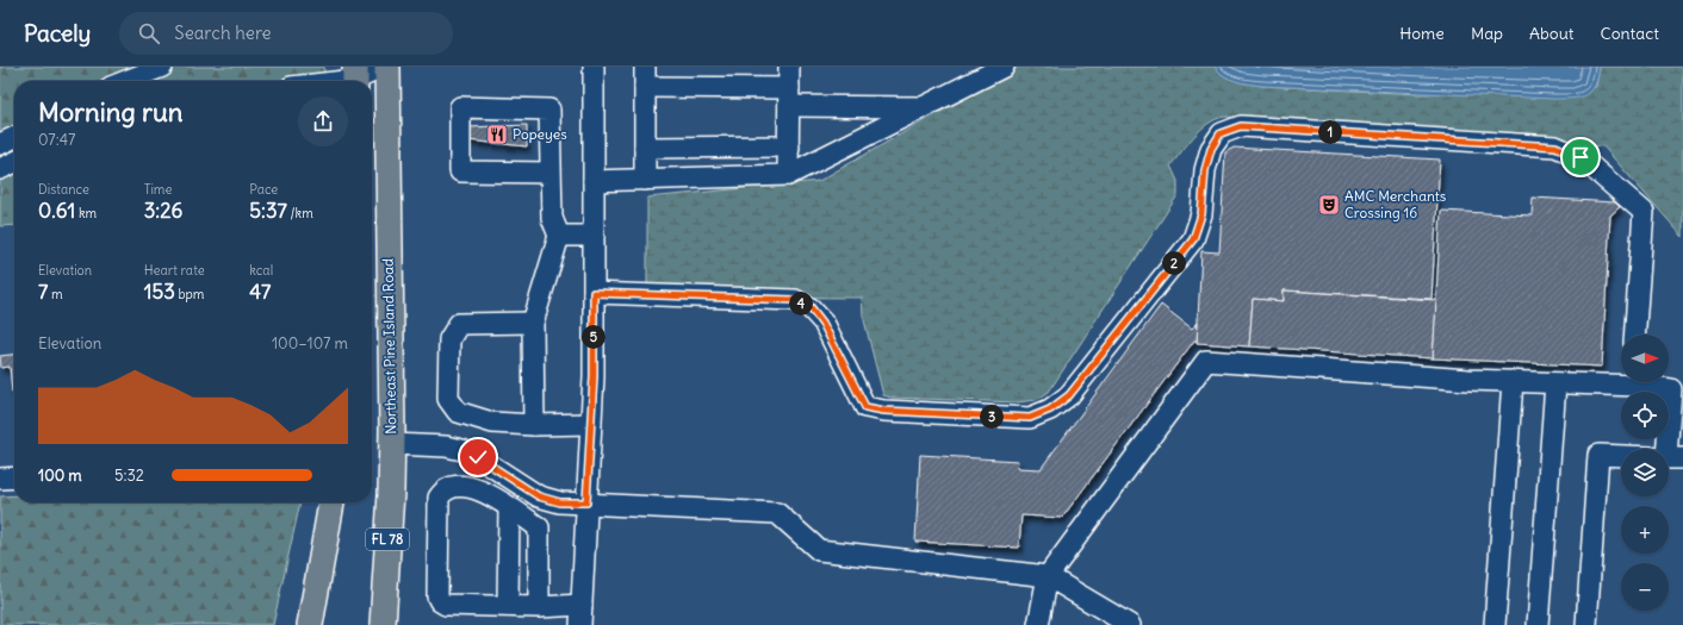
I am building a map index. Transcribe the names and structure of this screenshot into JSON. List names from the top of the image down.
{
  "streets": {
    "main road": ["Northeast Pine Island Road", "FL 78"]
  },
  "places": {
    "restaurant": ["Popeyes"],
    "theatre": ["AMC Merchants Crossing 16"]
  },
  "north": "right",
  "page": {
    "header": "Pacely",
    "search": "Search here",
    "nav": [
      "Home",
      "Map",
      "About",
      "Contact"
    ],
    "heading": ["Morning run", "07:47"],
    "pins": [
      "1",
      "2",
      "4",
      "5",
      "3"
    ],
    "stats": [
      ["Distance", "0.61 km"],
      ["Time", "3:26"],
      ["Pace", "5:37 /km"],
      ["Elevation", "7 m"],
      ["Heart rate", "153 bpm"],
      ["kcal", "47"]
    ],
    "chart": ["Elevation", "100–107 m"],
    "map_buttons": ["+", "−"],
    "list": [
      {
        "name": "100 m",
        "note": "5:32"
      }
    ]
  }
}
